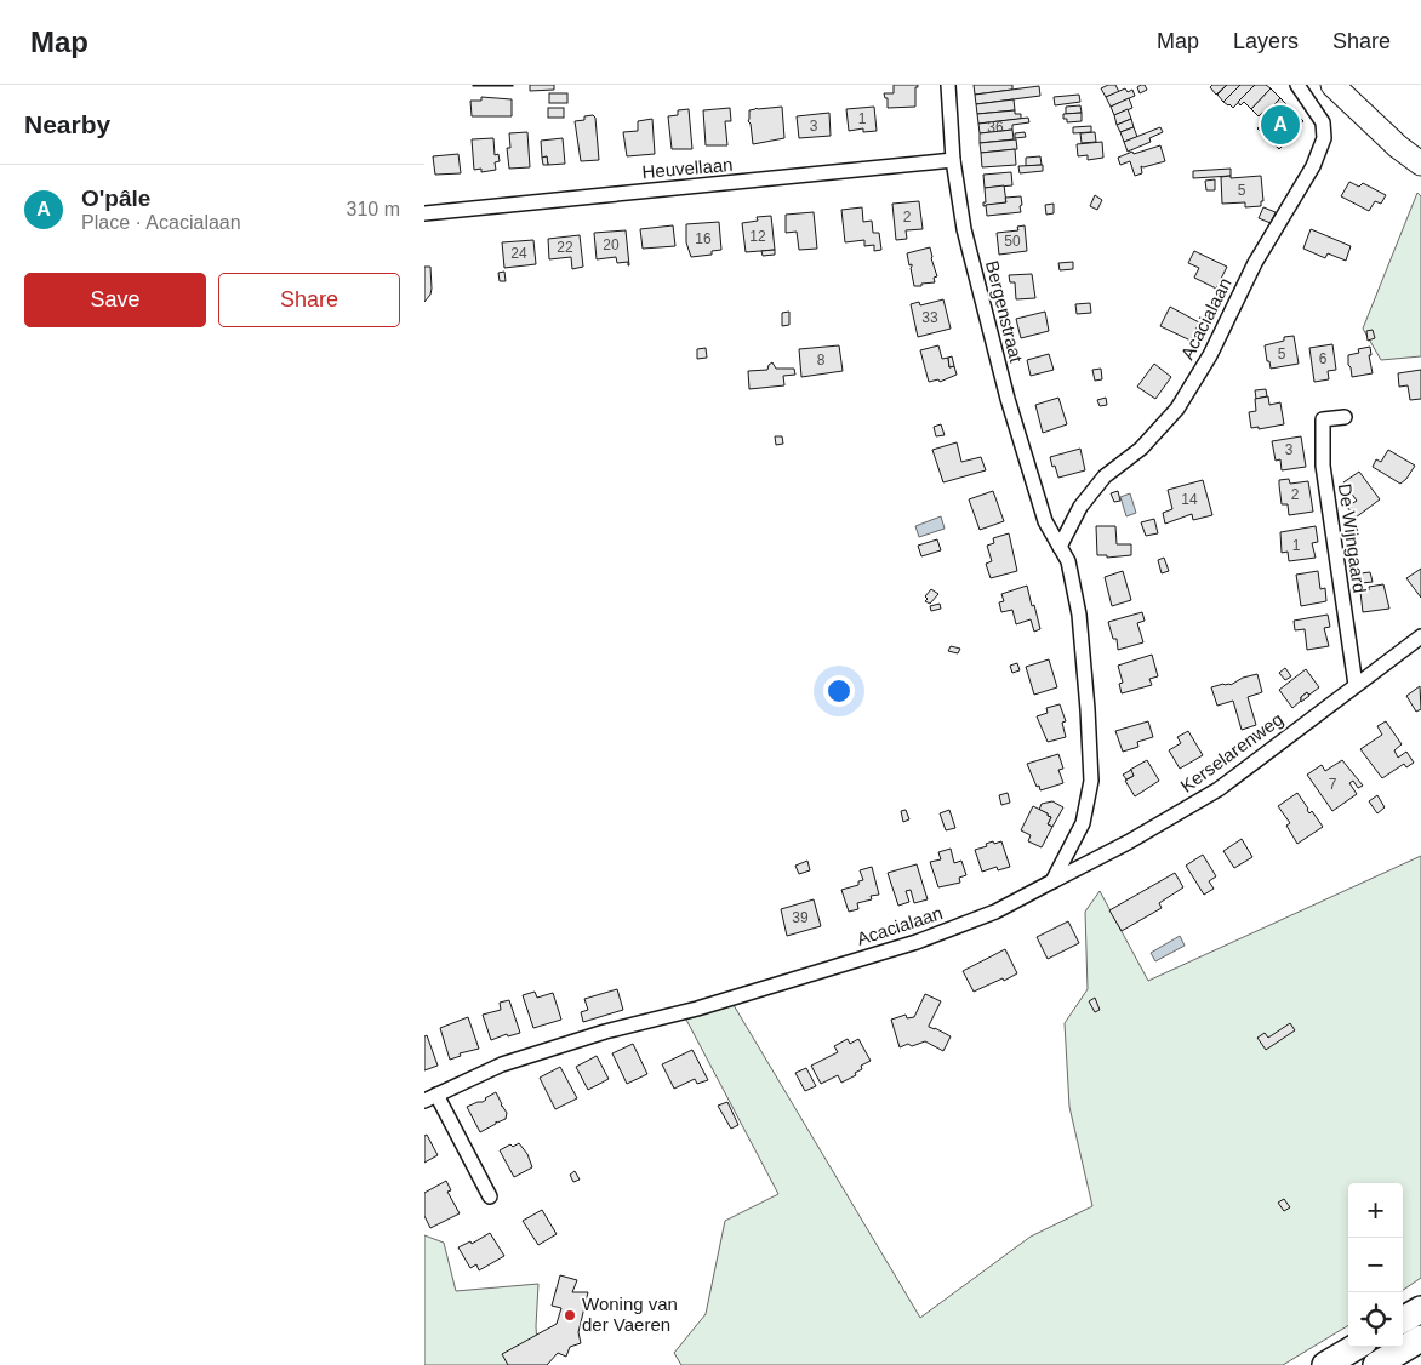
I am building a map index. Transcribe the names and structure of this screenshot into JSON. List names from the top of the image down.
{
  "streets": {
    "street": [
      "Heuvellaan",
      "Bergenstraat",
      "Acacialaan",
      "De Wijngaard",
      "Kerselarenweg"
    ]
  },
  "crossings": [
    ["Heuvellaan", "Bergenstraat"],
    ["Bergenstraat", "Acacialaan"],
    ["Acacialaan", "Kerselarenweg"],
    ["De Wijngaard", "Kerselarenweg"]
  ],
  "places": ["Woning van der Vaeren"],
  "house_numbers": [
    "1",
    "3",
    "36",
    "5",
    "2",
    "12",
    "16",
    "50",
    "20",
    "22",
    "24",
    "33",
    "5",
    "6",
    "8",
    "3",
    "2",
    "14",
    "1",
    "7",
    "39"
  ],
  "page": {
    "header": "Map",
    "nav": ["Map", "Layers", "Share"],
    "heading": "Nearby",
    "pins": "A",
    "list": [
      {
        "mark": "A",
        "name": "O'pâle",
        "note": "Place · Acacialaan",
        "value": "310 m"
      }
    ],
    "buttons": ["Save", "Share"],
    "map_buttons": ["+", "−"]
  }
}
